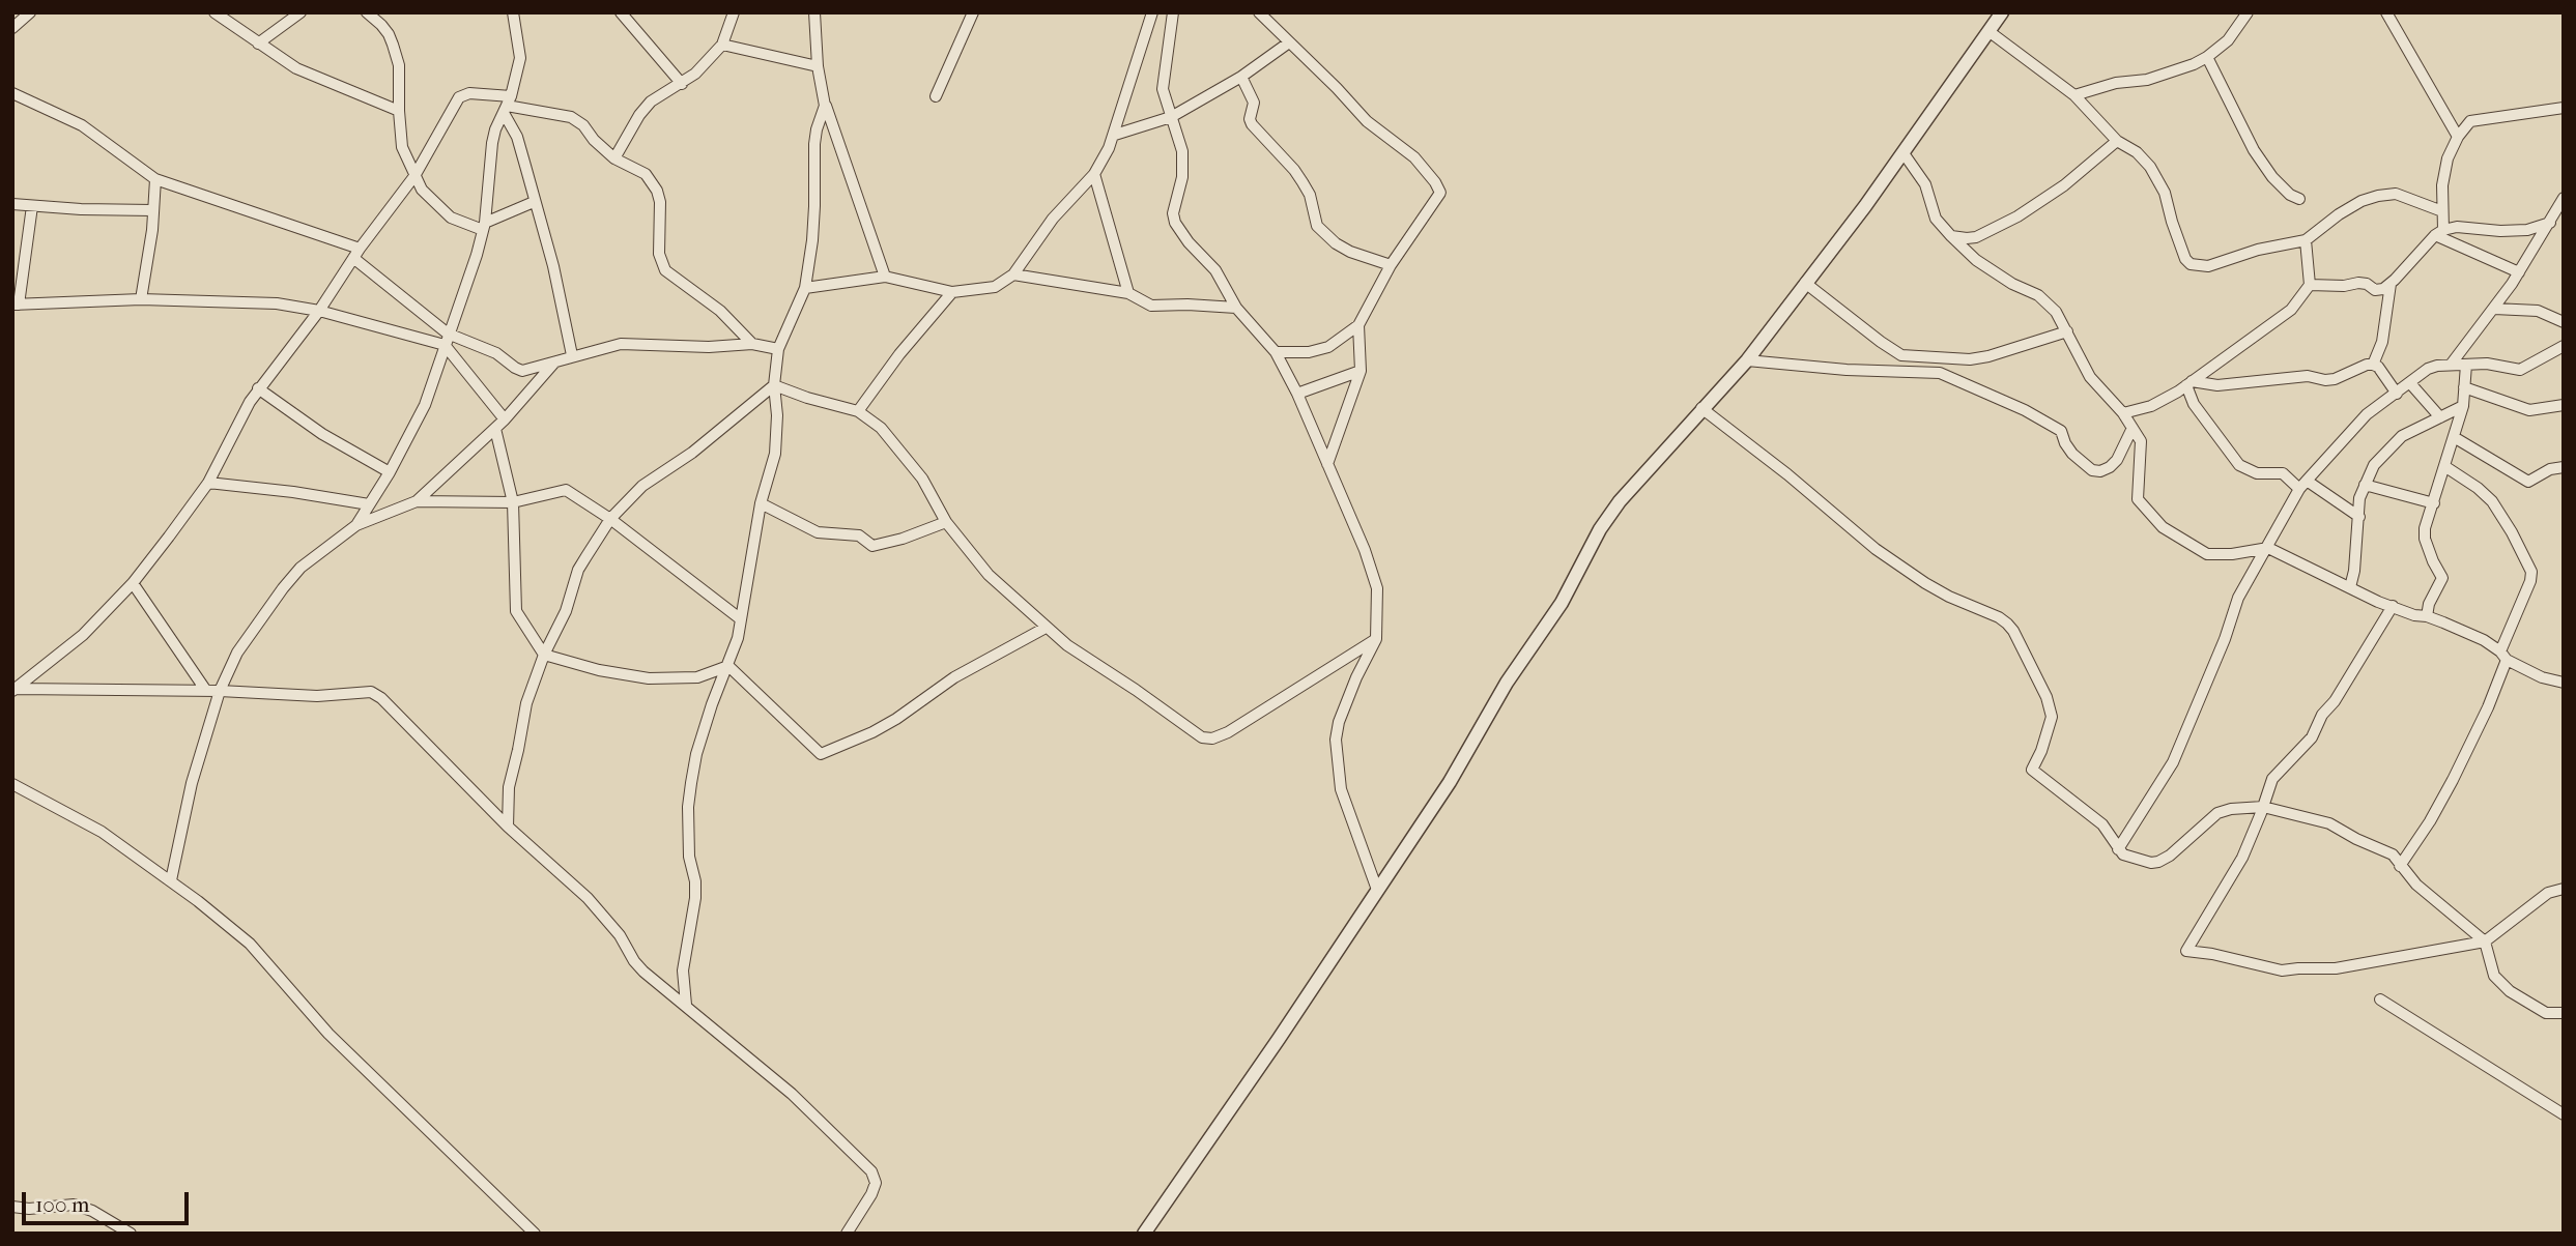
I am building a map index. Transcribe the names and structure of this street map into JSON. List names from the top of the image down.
{
  "scale_bar": "100 m"
}
